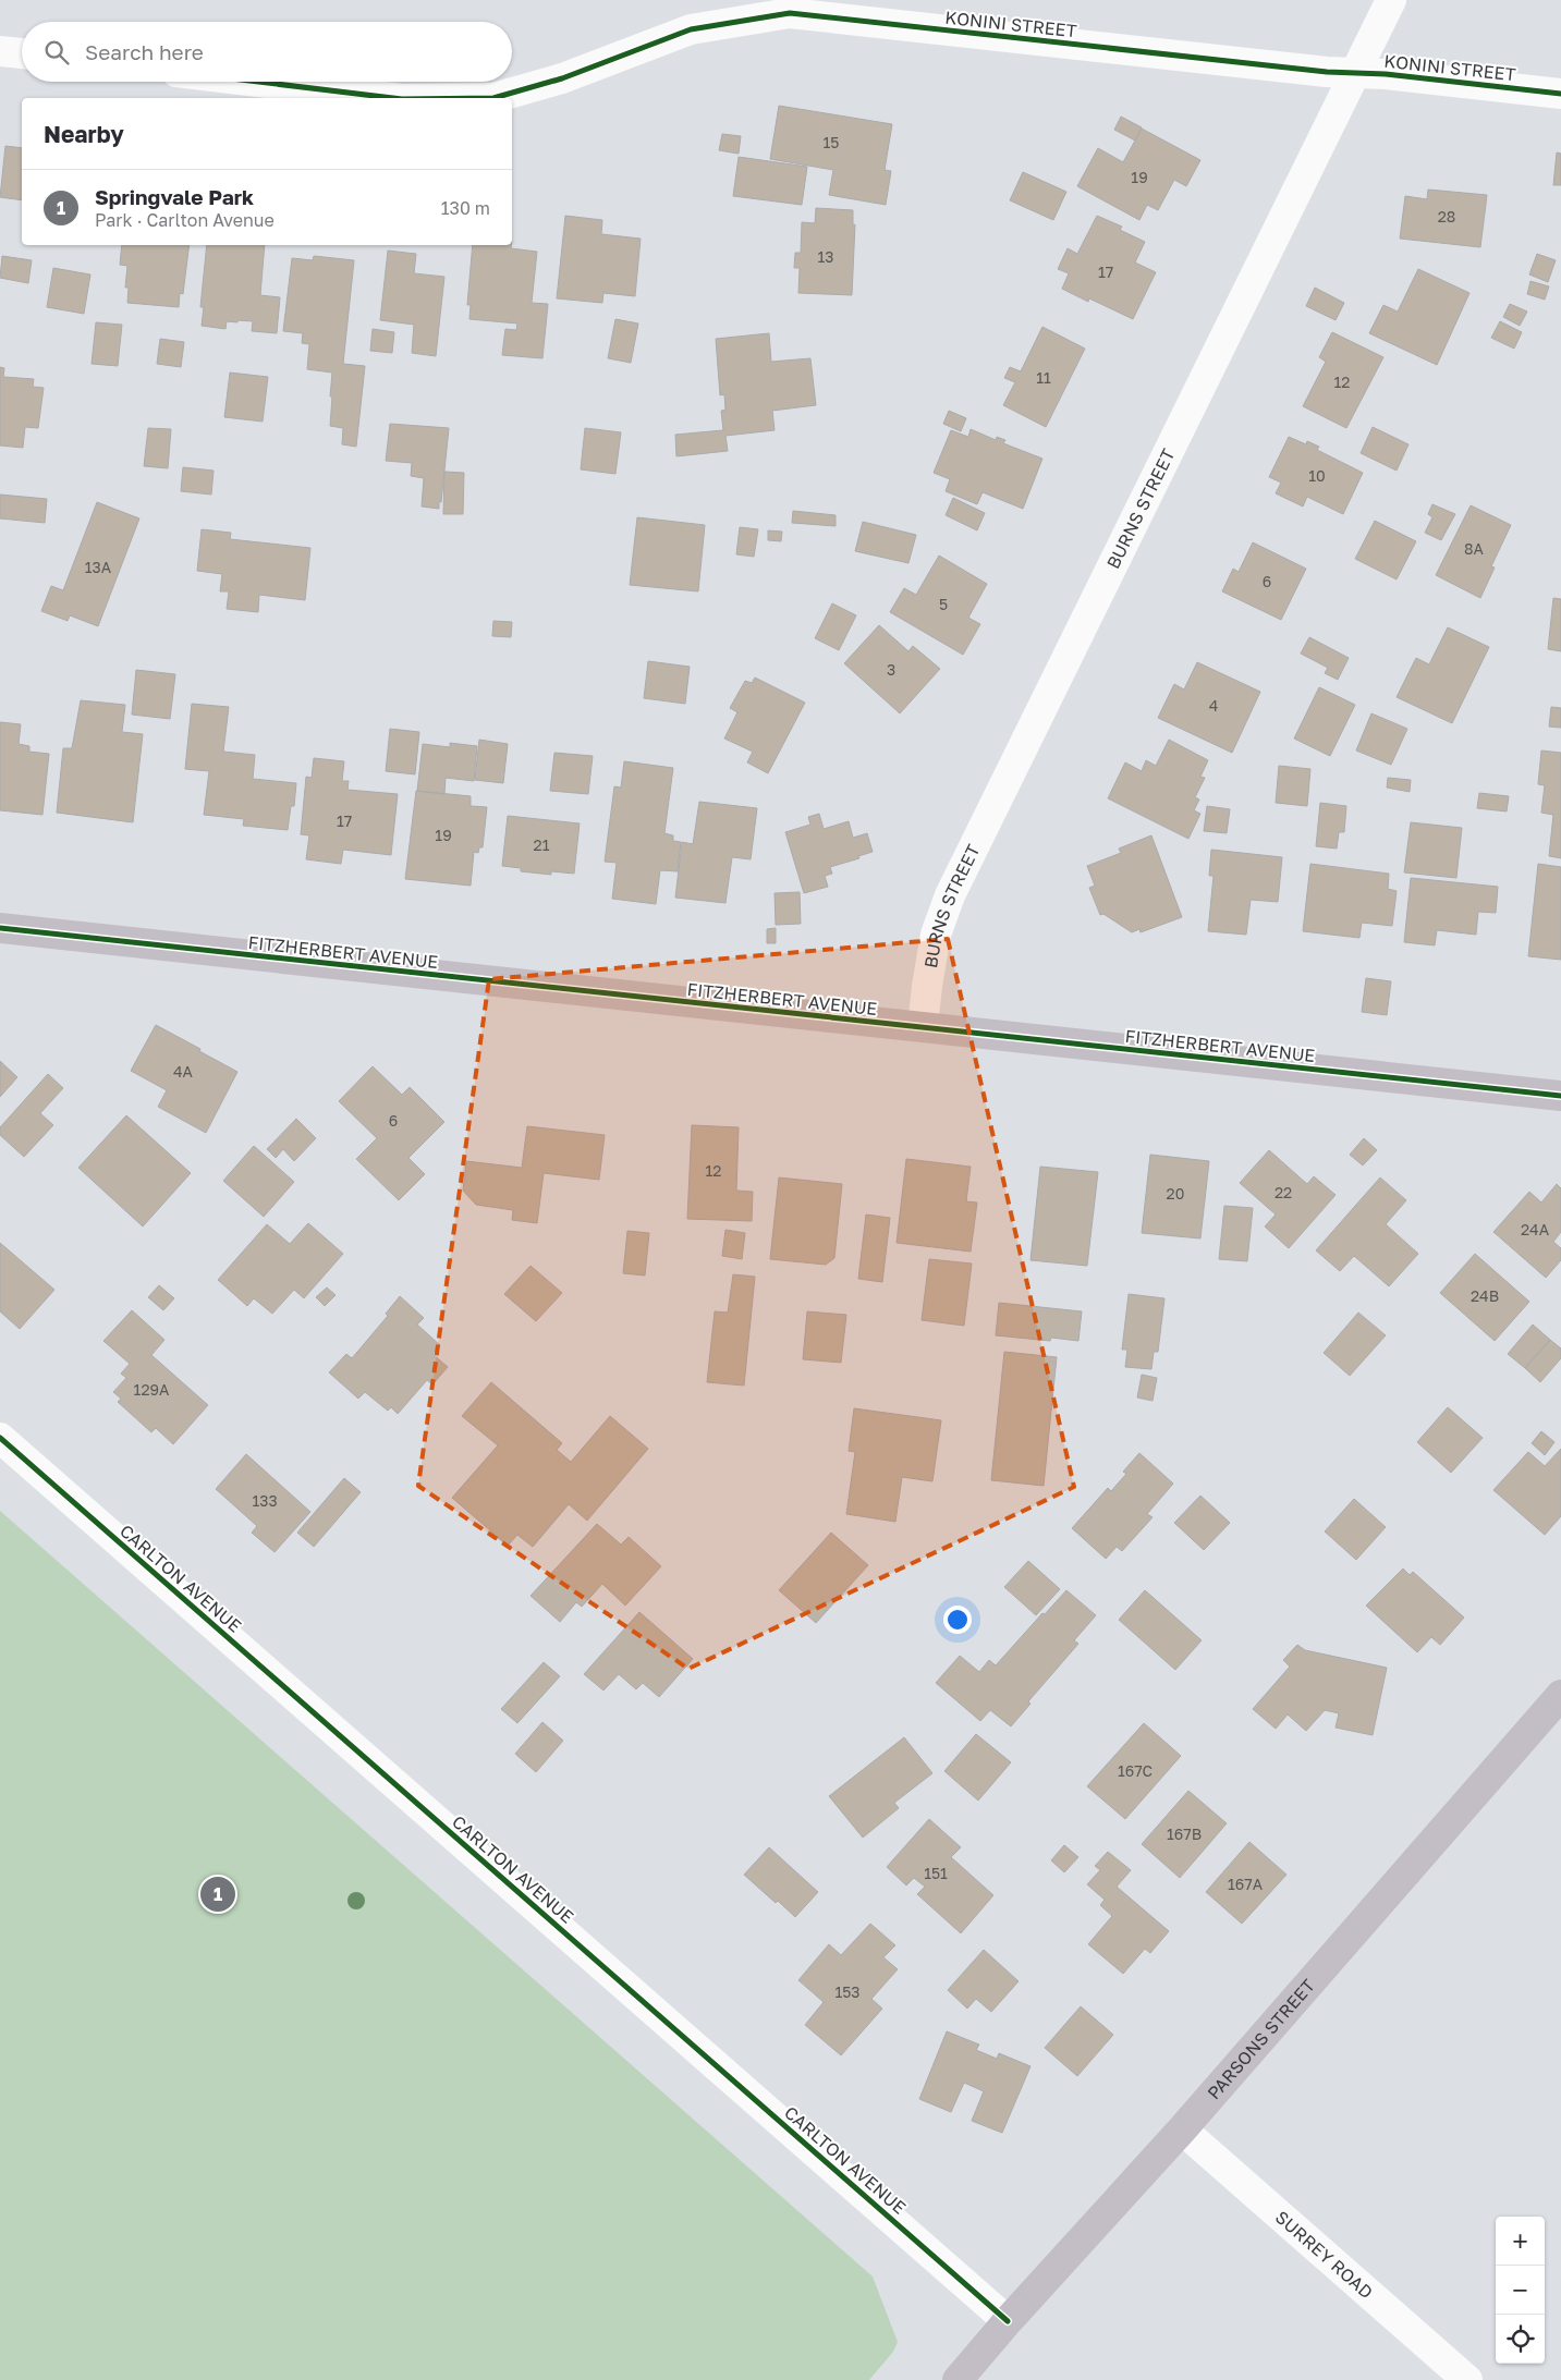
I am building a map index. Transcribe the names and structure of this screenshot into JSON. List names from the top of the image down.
{
  "streets": {
    "main road": ["FITZHERBERT AVENUE", "PARSONS STREET"],
    "street": [
      "KONINI STREET",
      "BURNS STREET",
      "CARLTON AVENUE",
      "SURREY ROAD"
    ]
  },
  "crossings": [
    ["KONINI STREET", "BURNS STREET"],
    ["BURNS STREET", "FITZHERBERT AVENUE"],
    ["CARLTON AVENUE", "PARSONS STREET"],
    ["PARSONS STREET", "SURREY ROAD"]
  ],
  "house_numbers": [
    "15",
    "19",
    "28",
    "13",
    "17",
    "11",
    "12",
    "10",
    "8A",
    "13A",
    "6",
    "5",
    "3",
    "4",
    "17",
    "19",
    "21",
    "4A",
    "6",
    "12",
    "22",
    "20",
    "24A",
    "24B",
    "129A",
    "133",
    "167C",
    "167B",
    "151",
    "167A",
    "153"
  ],
  "page": {
    "search": "Search here",
    "heading": "Nearby",
    "list": [
      {
        "mark": "1",
        "name": "Springvale Park",
        "note": "Park · Carlton Avenue",
        "value": "130 m"
      }
    ],
    "pins": "1",
    "map_buttons": ["+", "−"]
  }
}
